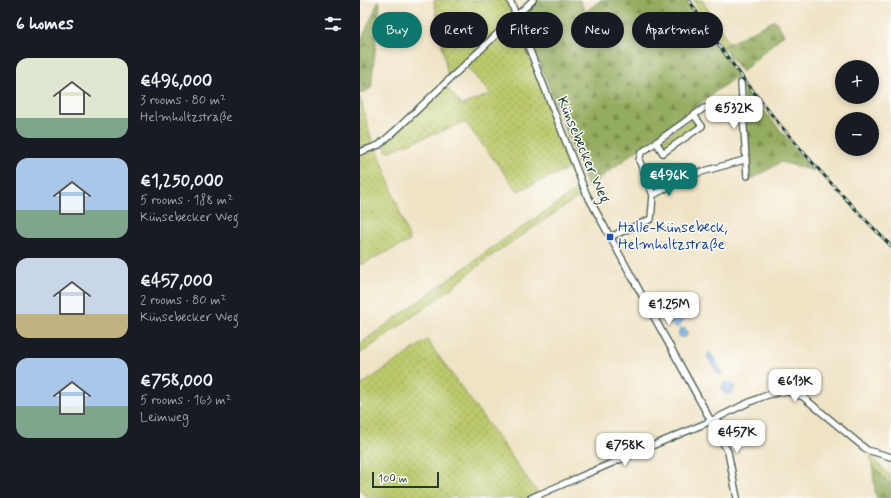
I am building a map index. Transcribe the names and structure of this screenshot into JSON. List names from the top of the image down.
{
  "streets": {
    "street": ["Künsebecker Weg"]
  },
  "places": {
    "transit": ["Halle-Künsebeck, Helmholtzstraße"]
  },
  "scale_bar": "100 m",
  "page": {
    "heading": "6 homes",
    "chip": [
      "Buy",
      "Rent",
      "Filters",
      "New",
      "Apartment"
    ],
    "list": [
      {
        "name": "€496,000",
        "note": "3 rooms · 80 m² · Helmholtzstraße"
      },
      {
        "name": "€1,250,000",
        "note": "5 rooms · 188 m² · Künsebecker Weg"
      },
      {
        "name": "€457,000",
        "note": "2 rooms · 80 m² · Künsebecker Weg"
      },
      {
        "name": "€758,000",
        "note": "5 rooms · 163 m² · Leimweg"
      }
    ],
    "map_buttons": ["+", "−"],
    "price": [
      "€532K",
      "€496K",
      "€1.25M",
      "€613K",
      "€457K",
      "€758K"
    ],
    "scale": "100 m"
  }
}
